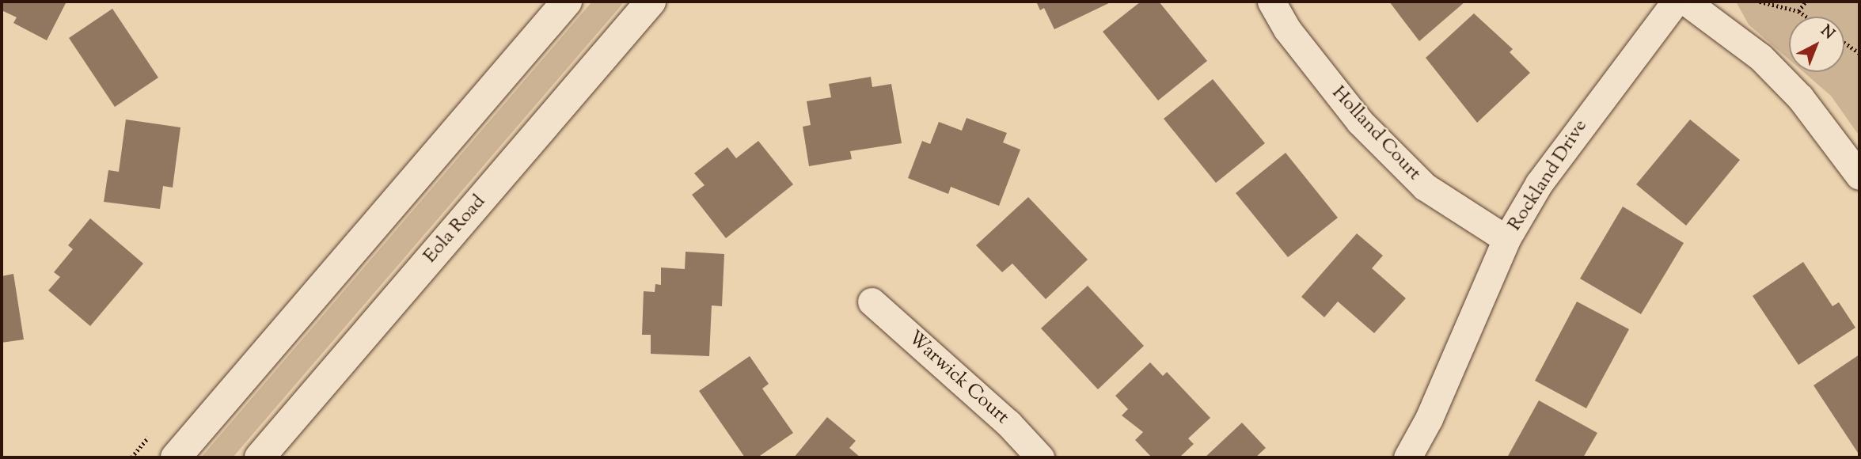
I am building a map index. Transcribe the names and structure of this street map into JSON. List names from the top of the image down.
{
  "streets": {
    "street": [
      "Holland Court",
      "Rockland Drive",
      "Eola Road",
      "Warwick Court"
    ]
  },
  "crossings": [
    ["Holland Court", "Rockland Drive"]
  ],
  "north": "top right"
}
